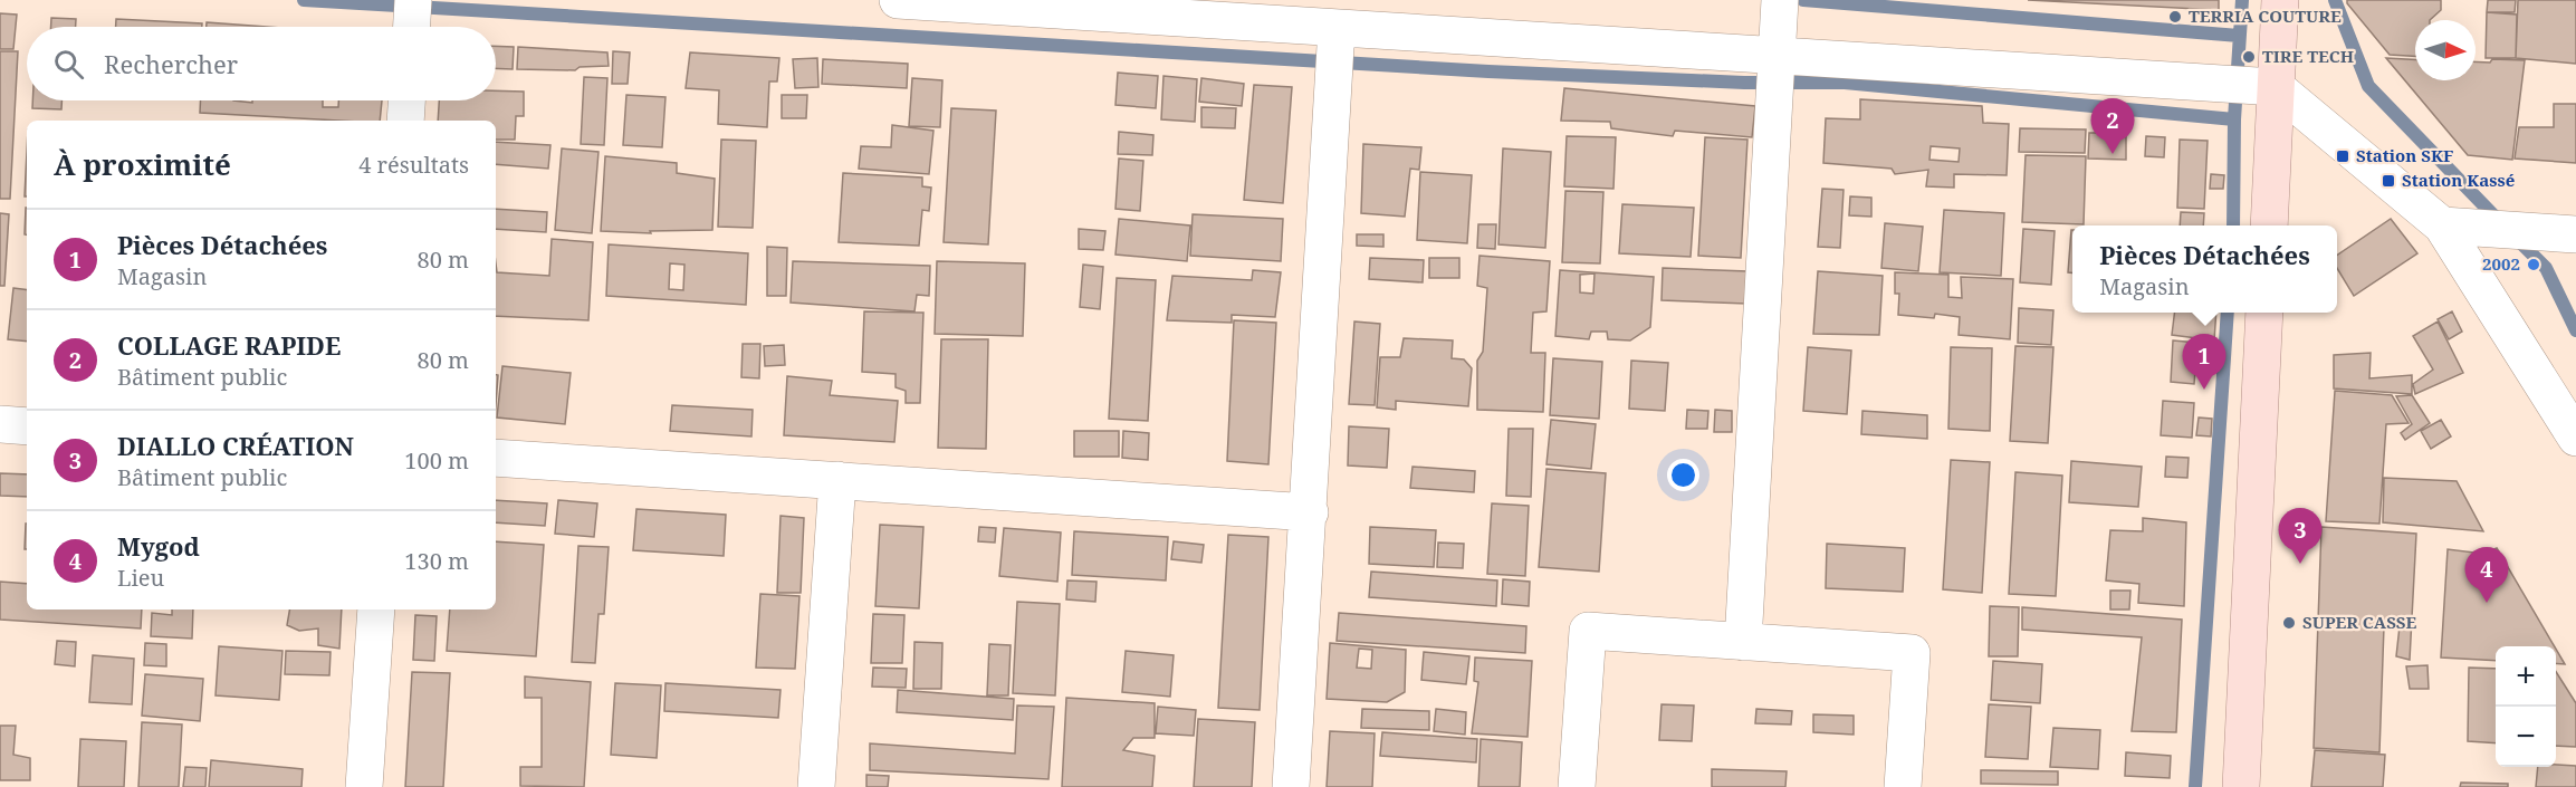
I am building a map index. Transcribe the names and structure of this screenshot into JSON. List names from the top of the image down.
{
  "places": {
    "other": [
      "TERRIA COUTURE",
      "TIRE TECH",
      "2002",
      "SUPER CASSE"
    ],
    "transit": ["Station SKF", "Station Kassé"]
  },
  "north": "right",
  "page": {
    "search": "Rechercher",
    "pins": [
      "2",
      "1",
      "3",
      "4"
    ],
    "heading": ["À proximité", "4 résultats"],
    "list": [
      {
        "mark": "1",
        "name": "Pièces Détachées",
        "note": "Magasin",
        "value": "80 m"
      },
      {
        "mark": "2",
        "name": "COLLAGE RAPIDE",
        "note": "Bâtiment public",
        "value": "80 m"
      },
      {
        "mark": "3",
        "name": "DIALLO CRÉATION",
        "note": "Bâtiment public",
        "value": "100 m"
      },
      {
        "mark": "4",
        "name": "Mygod",
        "note": "Lieu",
        "value": "130 m"
      }
    ],
    "popup": ["Pièces Détachées", "Magasin"],
    "map_buttons": ["+", "−"]
  }
}
